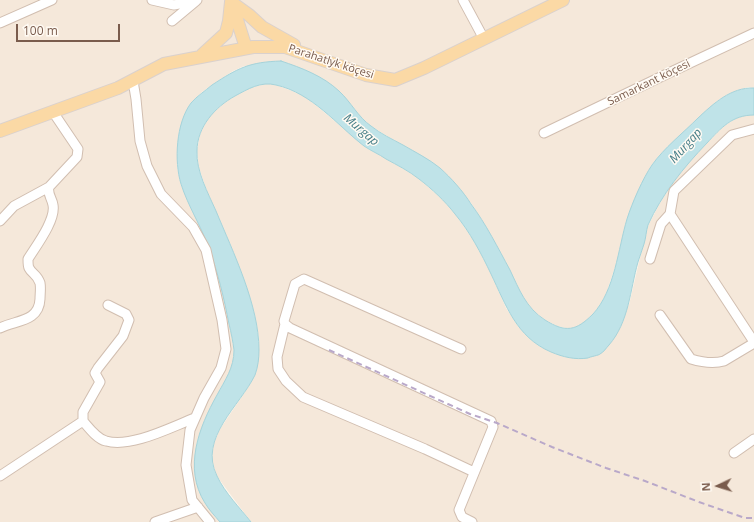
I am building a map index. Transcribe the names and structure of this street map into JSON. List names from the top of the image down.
{
  "streets": {
    "main road": ["Parahatlyk köçesi"],
    "street": ["Samarkant köçesi"]
  },
  "water": ["Murgap"],
  "scale_bar": "100 m",
  "north": "left"
}
